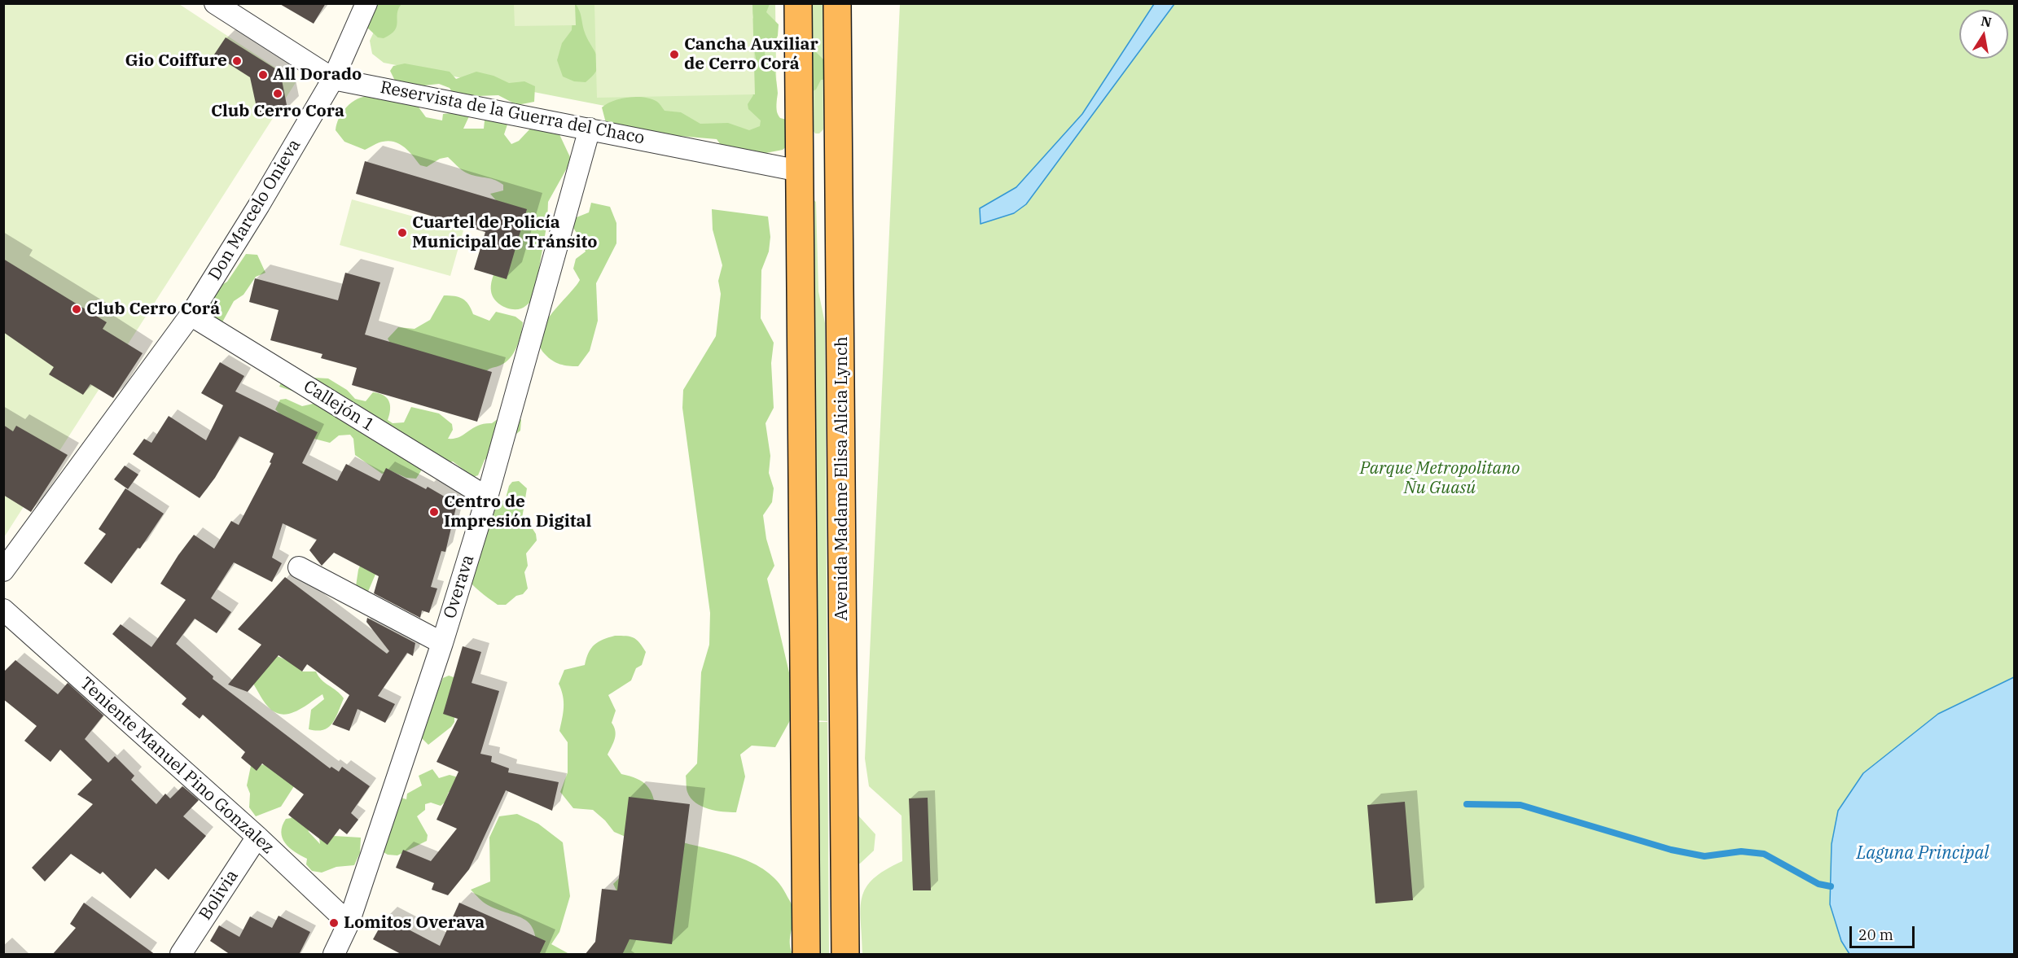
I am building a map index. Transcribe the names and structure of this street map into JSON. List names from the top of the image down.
{
  "streets": {
    "highway": ["Avenida Madame Elisa Alicia Lynch"],
    "street": [
      "Reservista de la Guerra del Chaco",
      "Don Marcelo Onieva",
      "Callejón 1",
      "Overava",
      "Teniente Manuel Pino Gonzalez",
      "Bolivia"
    ]
  },
  "crossings": [
    ["Reservista de la Guerra del Chaco", "Don Marcelo Onieva"],
    ["Reservista de la Guerra del Chaco", "Avenida Madame Elisa Alicia Lynch"],
    ["Reservista de la Guerra del Chaco", "Overava"],
    ["Don Marcelo Onieva", "Callejón 1"],
    ["Callejón 1", "Overava"],
    ["Overava", "Teniente Manuel Pino Gonzalez"],
    ["Teniente Manuel Pino Gonzalez", "Bolivia"]
  ],
  "water": ["Laguna Principal"],
  "parks": ["Parque Metropolitano Ñu Guasú"],
  "places": [
    "Cancha Auxiliar de Cerro Corá",
    "Gio Coiffure",
    "All Dorado",
    "Club Cerro Cora",
    "Cuartel de Policía Municipal de Tránsito",
    "Club Cerro Corá",
    "Centro de Impresión Digital",
    "Lomitos Overava"
  ],
  "scale_bar": "20 m",
  "north": "top"
}
